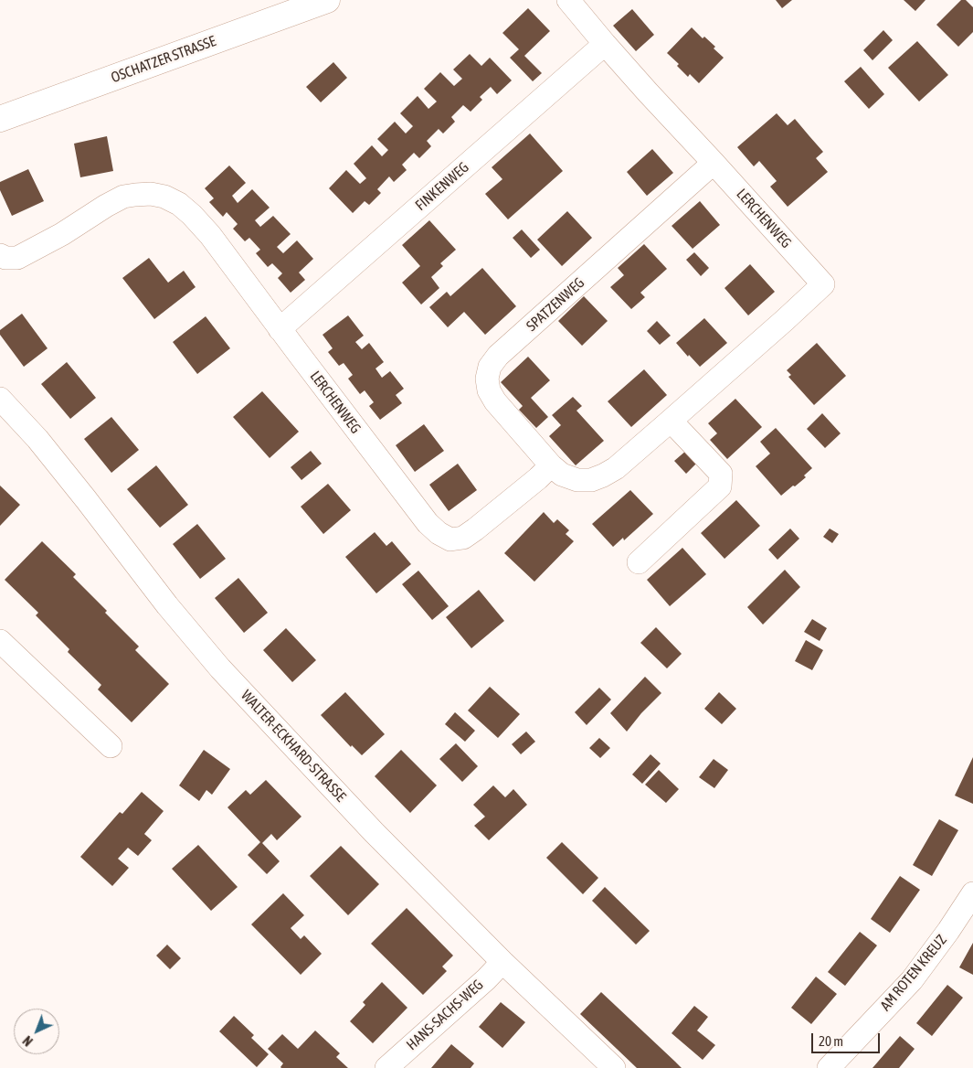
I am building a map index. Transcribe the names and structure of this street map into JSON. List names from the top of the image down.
{
  "streets": {
    "main road": ["OSCHATZER STRASSE"],
    "street": [
      "FINKENWEG",
      "LERCHENWEG",
      "SPATZENWEG",
      "WALTER-ECKHARD-STRASSE",
      "AM ROTEN KREUZ",
      "HANS-SACHS-WEG"
    ]
  },
  "crossings": [
    ["FINKENWEG", "LERCHENWEG"],
    ["LERCHENWEG", "SPATZENWEG"],
    ["WALTER-ECKHARD-STRASSE", "HANS-SACHS-WEG"]
  ],
  "scale_bar": "20 m",
  "north": "bottom left"
}
